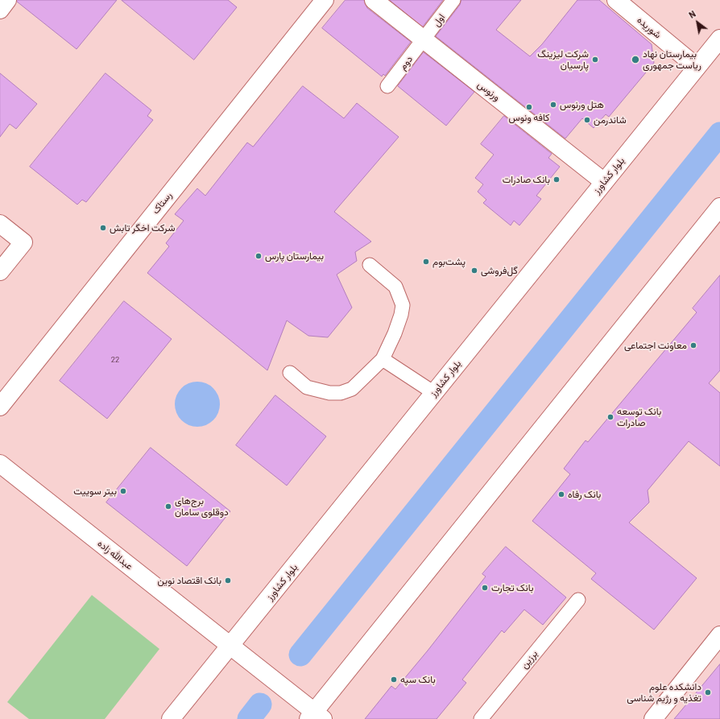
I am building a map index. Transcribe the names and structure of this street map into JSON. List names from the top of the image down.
{
  "streets": {
    "main road": [
      "شوریده",
      "ورنوس",
      "بلوار کشاورز",
      "رستاک",
      "عبدالله زاده"
    ],
    "lane": ["اول", "دوم", "برزین"]
  },
  "crossings": [
    ["اول", "دوم"],
    ["اول", "ورنوس"],
    ["شوریده", "بلوار کشاورز"],
    ["دوم", "ورنوس"],
    ["ورنوس", "بلوار کشاورز"],
    ["بلوار کشاورز", "عبدالله زاده"]
  ],
  "places": [
    "شرکت لیزینگ پارسیان",
    "بیمارستان نهاد ریاست جمهوری",
    "هتل ورنوس",
    "کافه ونوس",
    "شاندرمن",
    "بانک صادرات",
    "شرکت اخگر تابش",
    "بیمارستان پارس",
    "پشت‌بوم",
    "گل‌فروشی",
    "معاونت اجتماعی",
    "بانک توسعه صادرات",
    "بیتر سوییت",
    "بانک رفاه",
    "برج‌های دوقلوی سامان",
    "بانک اقتصاد نوین",
    "بانک تجارت",
    "بانک سپه",
    "دانشکده علوم تغذیه و رژیم شناسی"
  ],
  "house_numbers": ["22"],
  "north": "top left"
}
